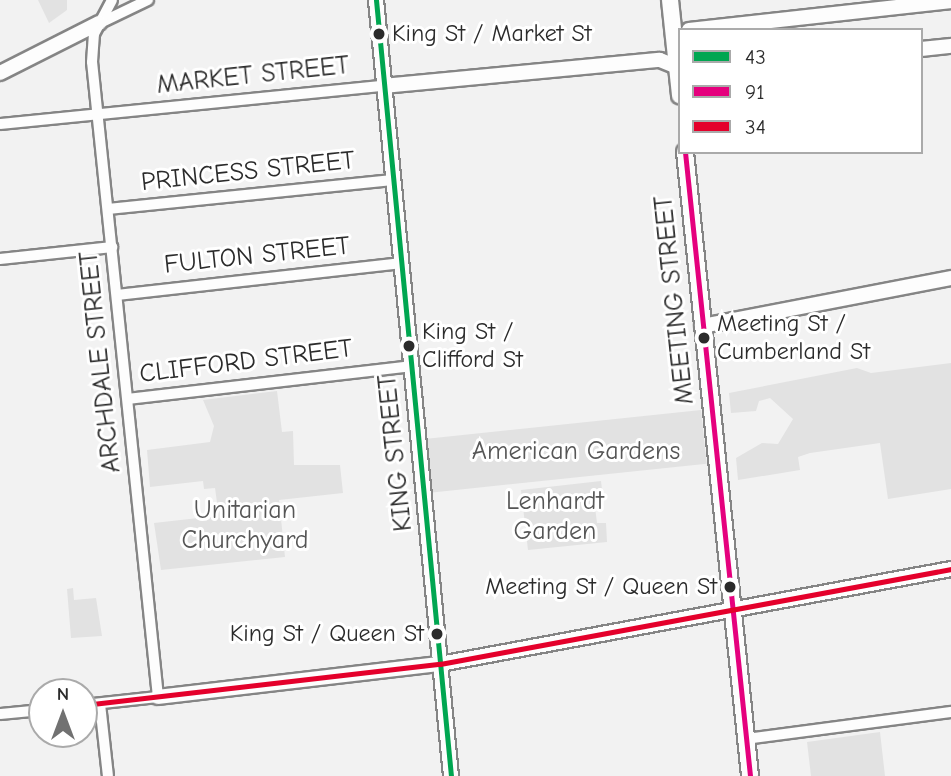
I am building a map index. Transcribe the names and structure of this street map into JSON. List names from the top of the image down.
{
  "streets": {
    "main road": ["MEETING STREET"],
    "street": [
      "MARKET STREET",
      "PRINCESS STREET",
      "FULTON STREET",
      "ARCHDALE STREET",
      "CLIFFORD STREET",
      "KING STREET"
    ]
  },
  "crossings": [
    ["MARKET STREET", "ARCHDALE STREET"],
    ["MARKET STREET", "KING STREET"],
    ["PRINCESS STREET", "ARCHDALE STREET"],
    ["PRINCESS STREET", "KING STREET"],
    ["FULTON STREET", "ARCHDALE STREET"],
    ["FULTON STREET", "KING STREET"],
    ["ARCHDALE STREET", "CLIFFORD STREET"],
    ["CLIFFORD STREET", "KING STREET"]
  ],
  "parks": ["American Gardens", "Lenhardt Garden", "Unitarian Churchyard"],
  "places": [
    "King St / Market St",
    "Meeting St / Cumberland St",
    "King St / Clifford St",
    "Meeting St / Queen St",
    "King St / Queen St"
  ],
  "lines": ["transit line 43", "transit line 91", "transit line 34"],
  "legend": ["43", "91", "34"],
  "north": "top"
}
